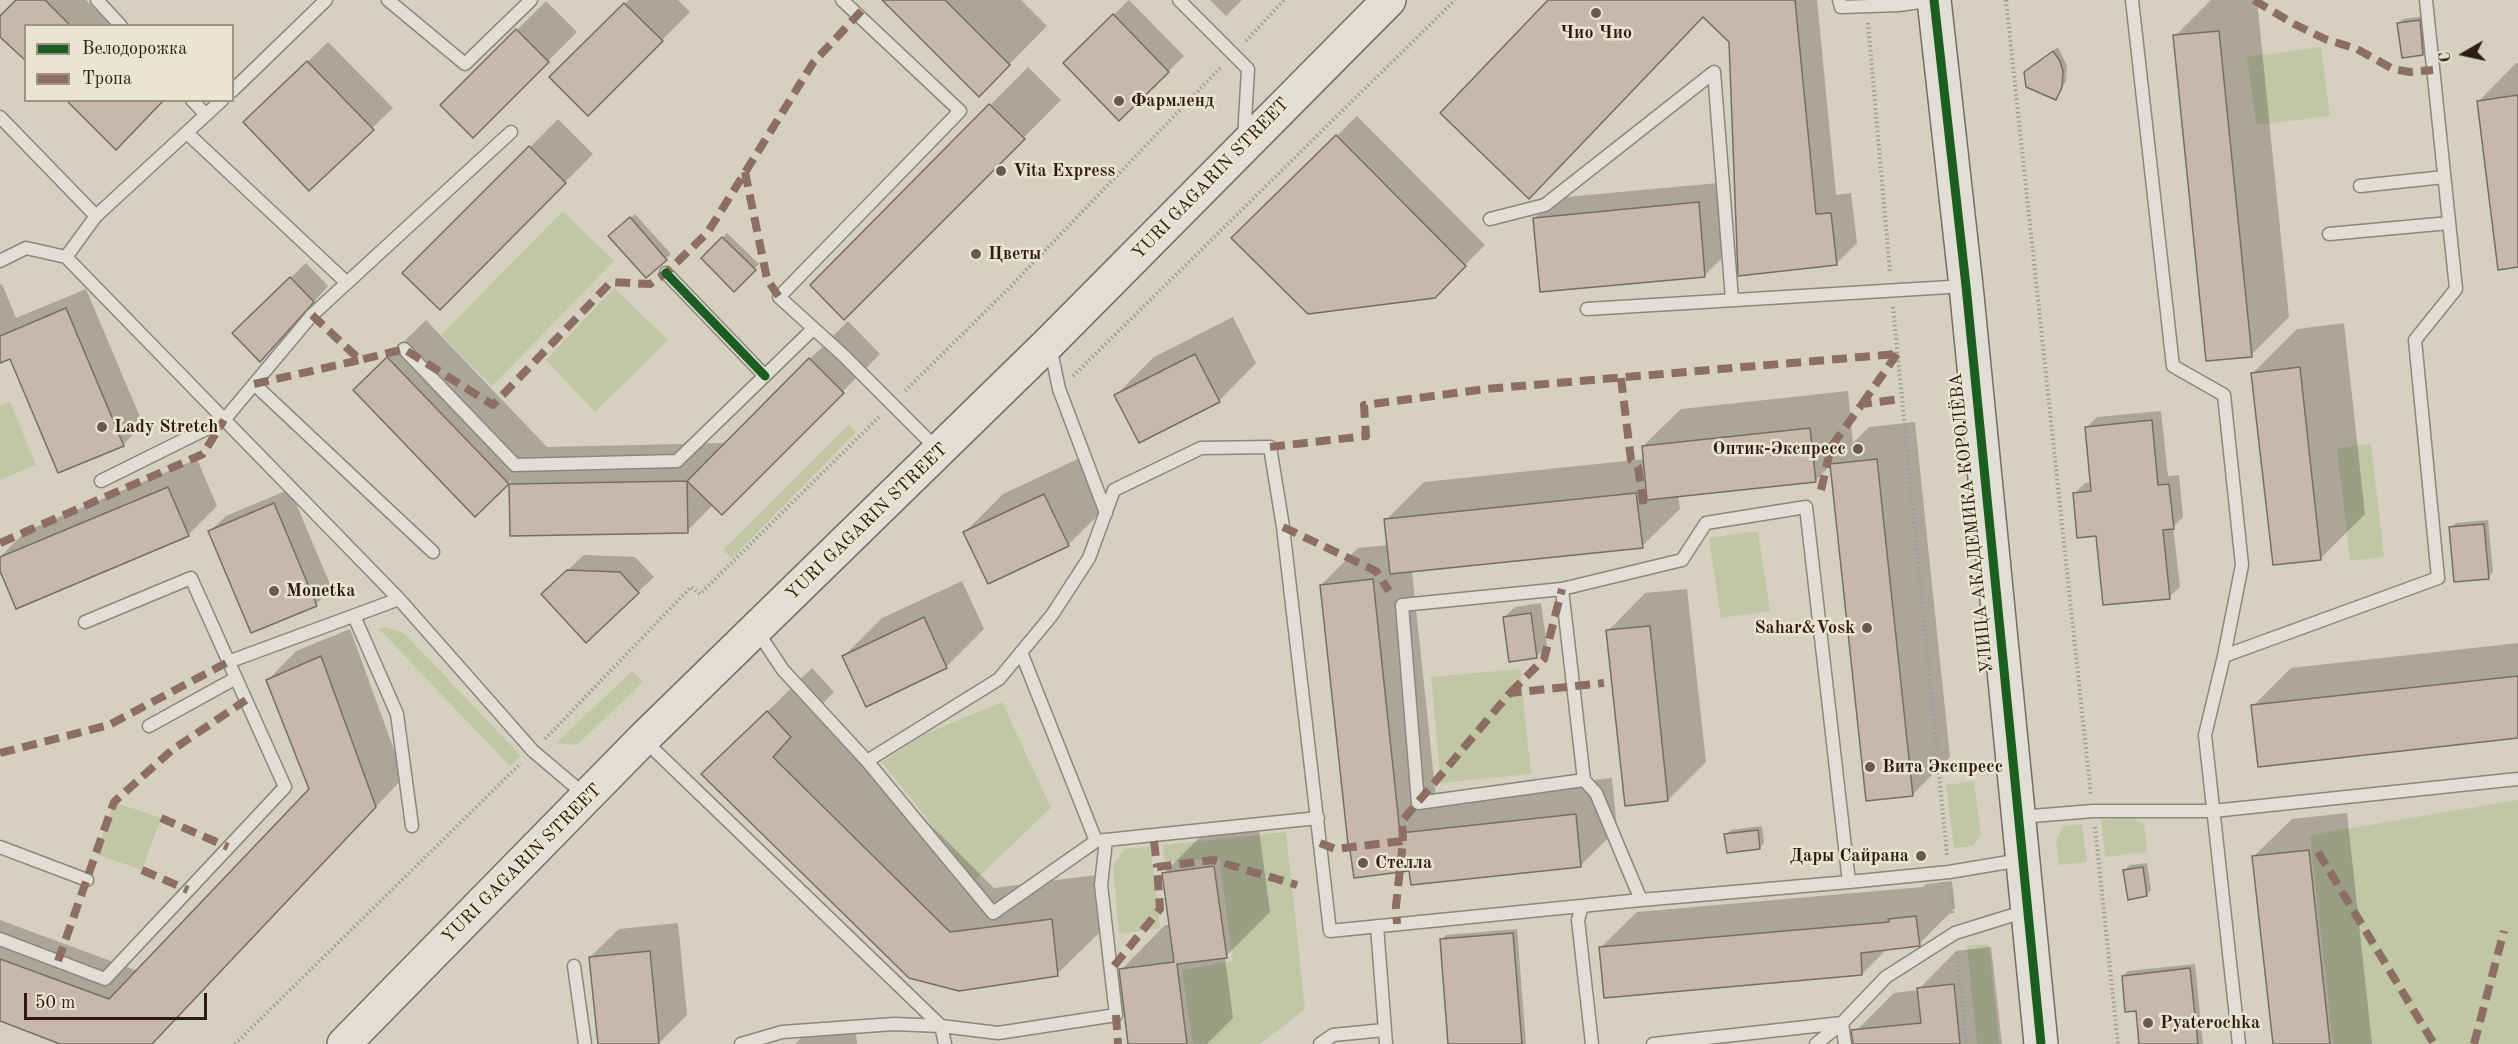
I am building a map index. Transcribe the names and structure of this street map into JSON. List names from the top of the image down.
{
  "streets": {
    "main road": ["YURI GAGARIN STREET", "УЛИЦА АКАДЕМИКА КОРОЛЁВА"]
  },
  "places": [
    "Чио Чио",
    "Фармленд",
    "Vita Express",
    "Цветы",
    "Lady Stretch",
    "Оптик-Экспресс",
    "Monetka",
    "Sahar&Vosk",
    "Вита Экспресс",
    "Дары Сайрана",
    "Стелла",
    "Pyaterochka"
  ],
  "legend": ["Велодорожка", "Тропа"],
  "scale_bar": "50 m",
  "north": "left"
}
